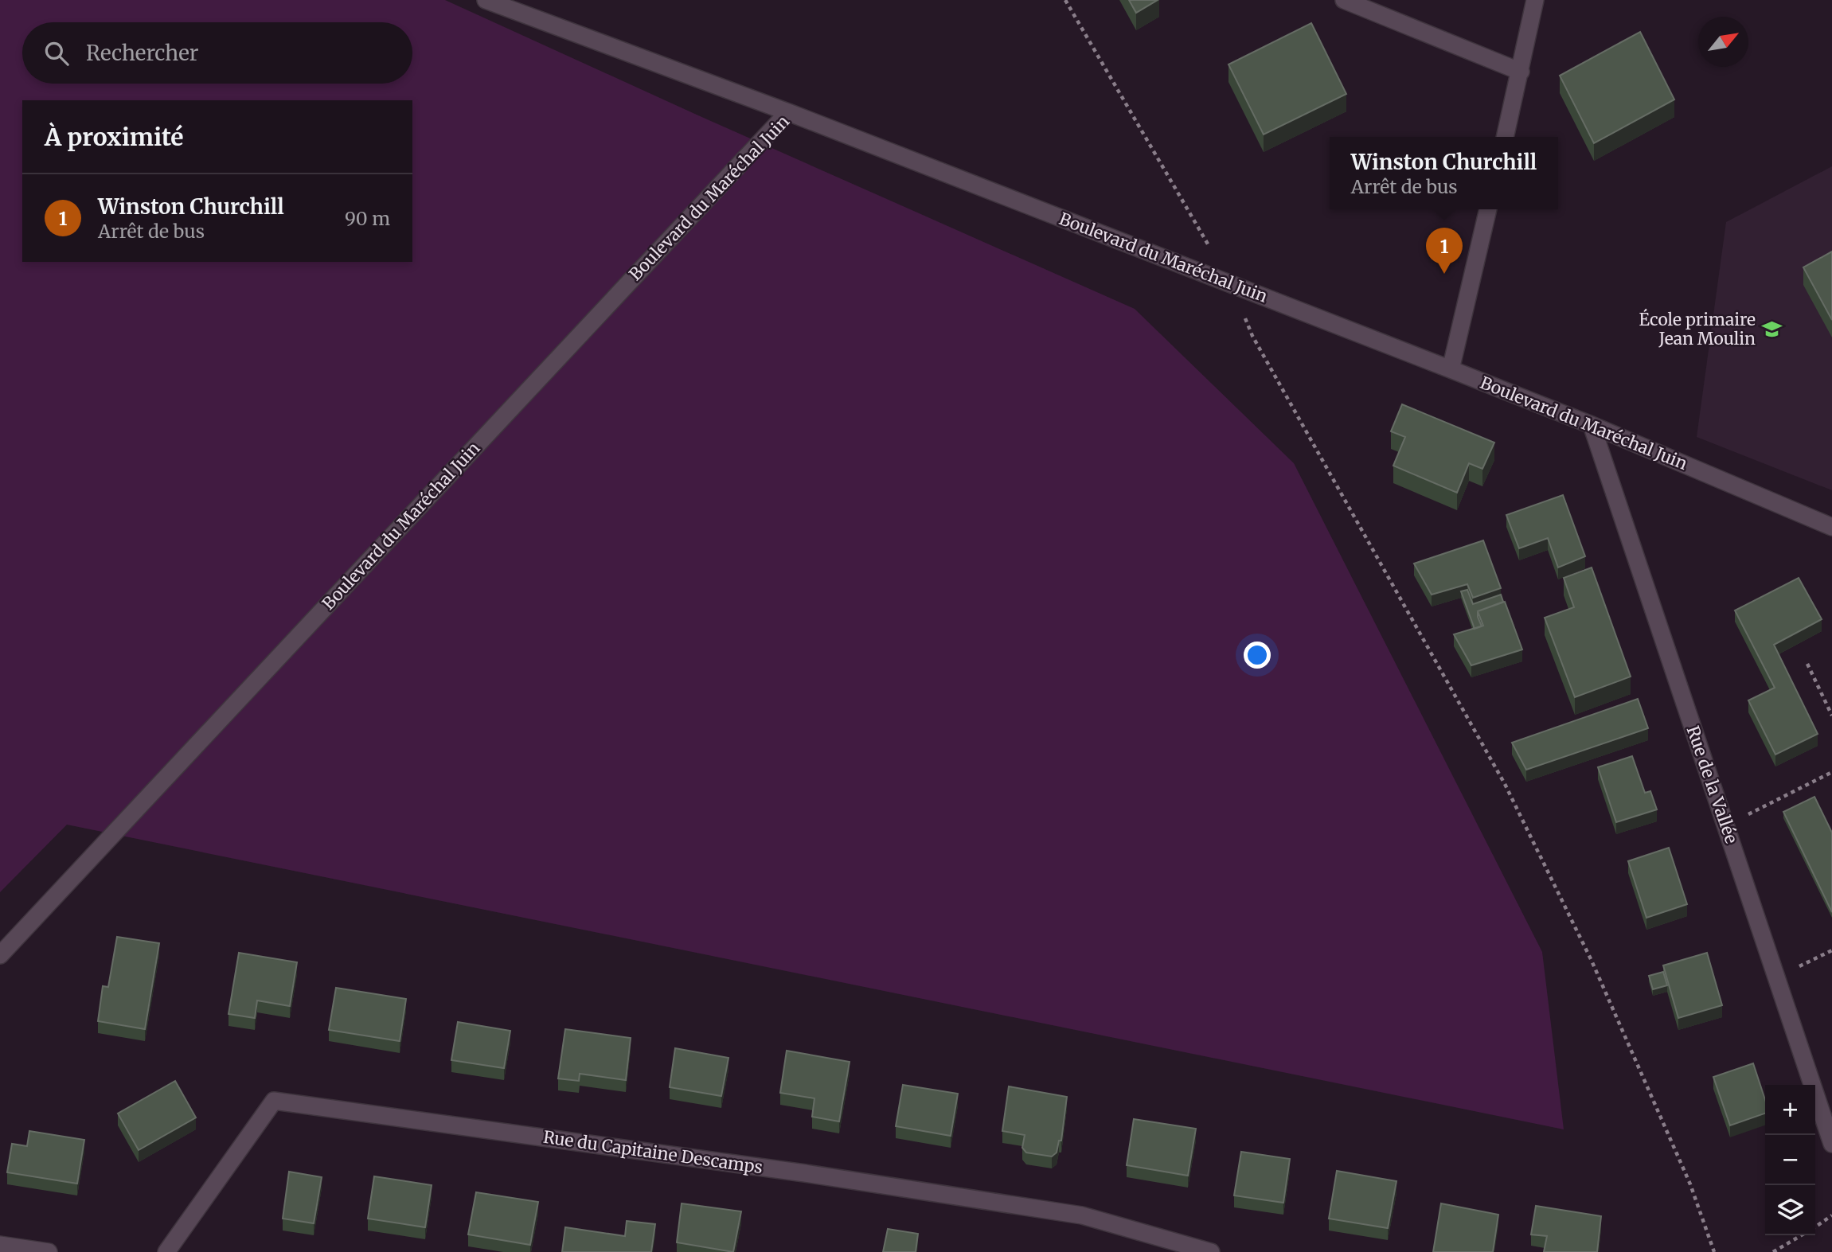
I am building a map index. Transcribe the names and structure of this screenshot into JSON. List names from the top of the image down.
{
  "streets": {
    "street": ["Boulevard du Maréchal Juin", "Rue de la Vallée", "Rue du Capitaine Descamps"]
  },
  "crossings": [
    ["Boulevard du Maréchal Juin", "Rue de la Vallée"]
  ],
  "places": {
    "school or university": ["École primaire Jean Moulin"]
  },
  "north": "top right",
  "page": {
    "search": "Rechercher",
    "heading": "À proximité",
    "popup": ["Winston Churchill", "Arrêt de bus"],
    "list": [
      {
        "mark": "1",
        "name": "Winston Churchill",
        "note": "Arrêt de bus",
        "value": "90 m"
      }
    ],
    "pins": "1",
    "map_buttons": ["+", "−"]
  }
}
